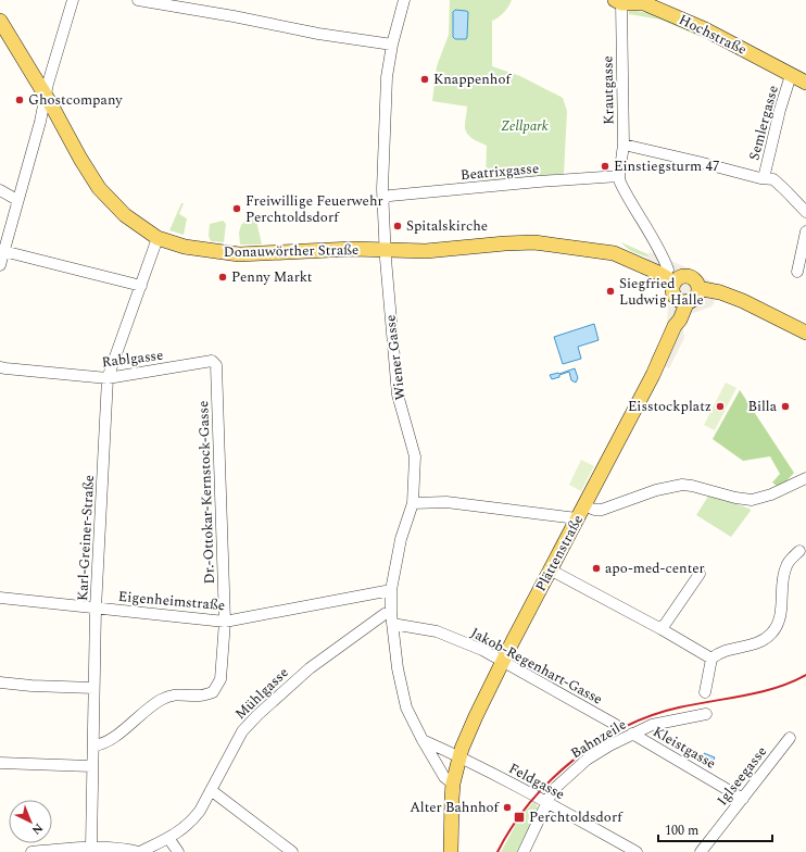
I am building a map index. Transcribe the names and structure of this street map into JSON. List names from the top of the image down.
{
  "streets": {
    "main road": ["Hochstraße", "Donauwörther Straße", "Plättenstraße"],
    "street": [
      "Krautgasse",
      "Semlergasse",
      "Beatrixgasse",
      "Wiener Gasse",
      "Rablgasse",
      "Dr.-Ottokar-Kernstock-Gasse",
      "Karl-Greiner-Straße",
      "Eigenheimstraße",
      "Jakob-Regenhart-Gasse",
      "Mühlgasse",
      "Bahnzeile",
      "Kleistgasse",
      "Iglseegasse",
      "Feldgasse"
    ]
  },
  "crossings": [
    ["Hochstraße", "Krautgasse"],
    ["Hochstraße", "Semlergasse"],
    ["Krautgasse", "Beatrixgasse"],
    ["Beatrixgasse", "Wiener Gasse"],
    ["Donauwörther Straße", "Wiener Gasse"],
    ["Donauwörther Straße", "Karl-Greiner-Straße"],
    ["Donauwörther Straße", "Plättenstraße"],
    ["Wiener Gasse", "Plättenstraße"],
    ["Wiener Gasse", "Eigenheimstraße"],
    ["Wiener Gasse", "Jakob-Regenhart-Gasse"],
    ["Wiener Gasse", "Mühlgasse"],
    ["Wiener Gasse", "Feldgasse"],
    ["Rablgasse", "Dr.-Ottokar-Kernstock-Gasse"],
    ["Rablgasse", "Karl-Greiner-Straße"],
    ["Dr.-Ottokar-Kernstock-Gasse", "Karl-Greiner-Straße"],
    ["Dr.-Ottokar-Kernstock-Gasse", "Eigenheimstraße"],
    ["Karl-Greiner-Straße", "Eigenheimstraße"],
    ["Plättenstraße", "Jakob-Regenhart-Gasse"],
    ["Plättenstraße", "Feldgasse"],
    ["Jakob-Regenhart-Gasse", "Mühlgasse"],
    ["Bahnzeile", "Kleistgasse"],
    ["Bahnzeile", "Feldgasse"],
    ["Kleistgasse", "Iglseegasse"]
  ],
  "parks": ["Zellpark"],
  "places": {
    "other": [
      "Knappenhof",
      "Ghostcompany",
      "Einstiegsturm 47",
      "Freiwillige Feuerwehr Perchtoldsdorf",
      "Spitalskirche",
      "Penny Markt",
      "Siegfried Ludwig Halle",
      "Eisstockplatz",
      "Billa",
      "apo-med-center",
      "Alter Bahnhof"
    ],
    "transit": ["Perchtoldsdorf"]
  },
  "scale_bar": "100 m",
  "north": "bottom right"
}
